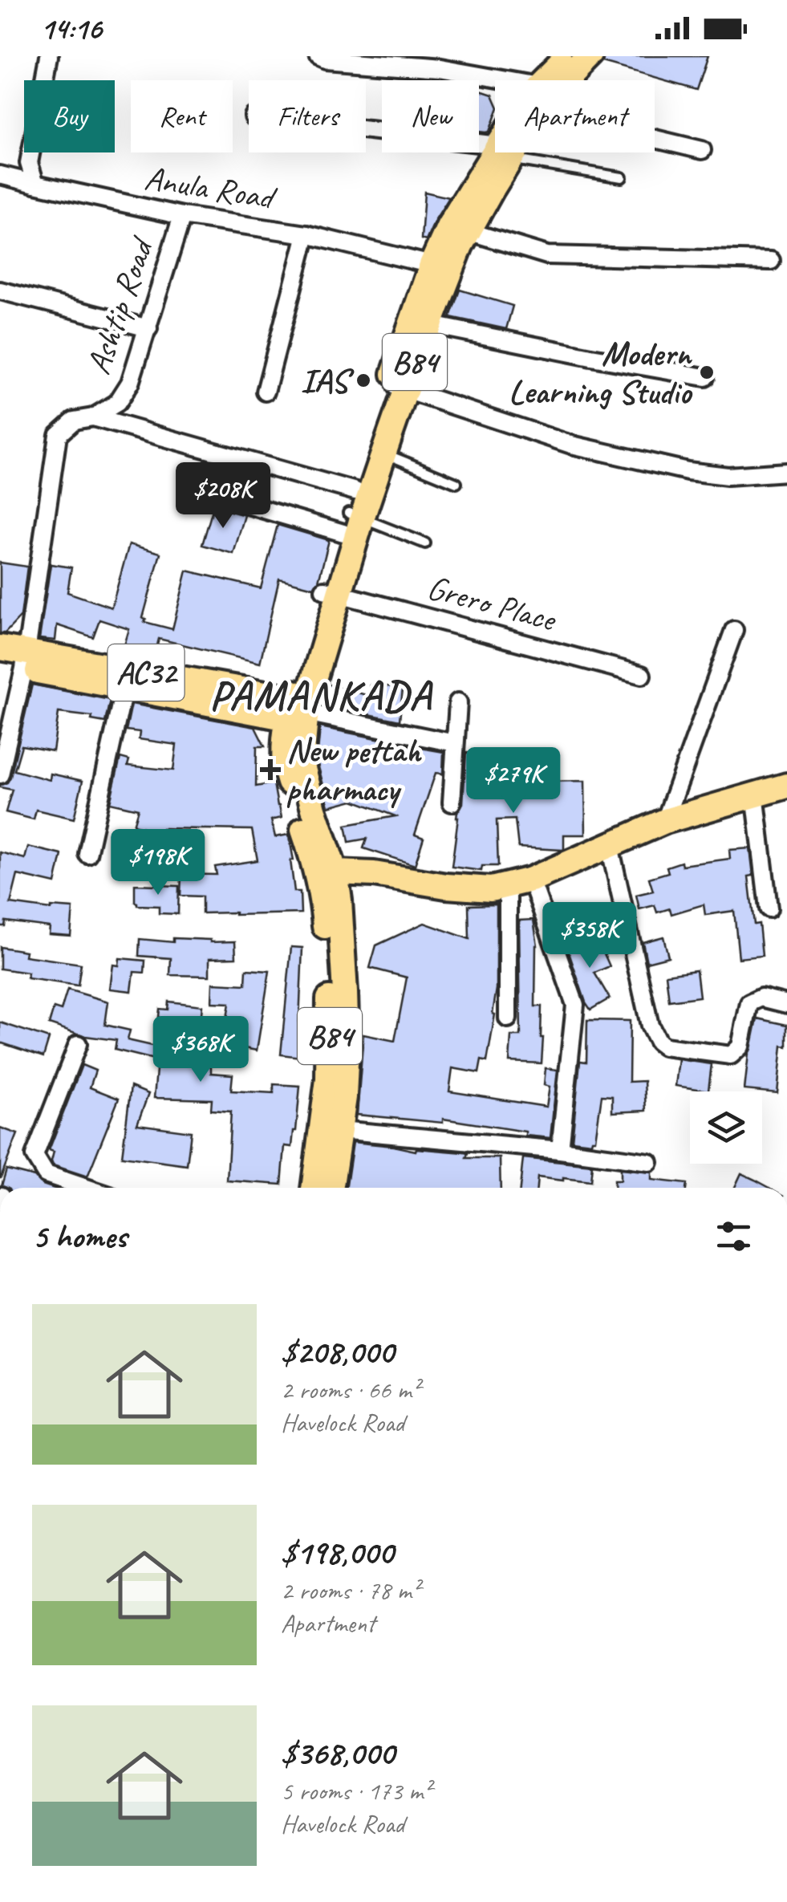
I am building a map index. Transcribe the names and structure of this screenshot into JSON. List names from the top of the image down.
{
  "streets": {
    "main road": ["B84", "AC32"],
    "street": ["Anula Road", "Ashtip Road", "Grero Place"]
  },
  "crossings": [
    ["Anula Road", "Ashtip Road"],
    ["Anula Road", "B84"],
    ["Ashtip Road", "AC32"],
    ["B84", "Grero Place"],
    ["B84", "AC32"]
  ],
  "districts": ["PAMANKADA"],
  "places": {
    "other": ["Modern Learning Studio", "IAS"],
    "health": ["New pettah pharmacy"]
  },
  "page": {
    "status": "14:16",
    "chip": [
      "Buy",
      "Rent",
      "Filters",
      "New",
      "Apartment"
    ],
    "price": [
      "$208K",
      "$279K",
      "$198K",
      "$358K",
      "$368K"
    ],
    "heading": "5 homes",
    "list": [
      {
        "name": "$208,000",
        "note": "2 rooms · 66 m² · Havelock Road"
      },
      {
        "name": "$198,000",
        "note": "2 rooms · 78 m² · Apartment"
      },
      {
        "name": "$368,000",
        "note": "5 rooms · 173 m² · Havelock Road"
      }
    ]
  }
}
